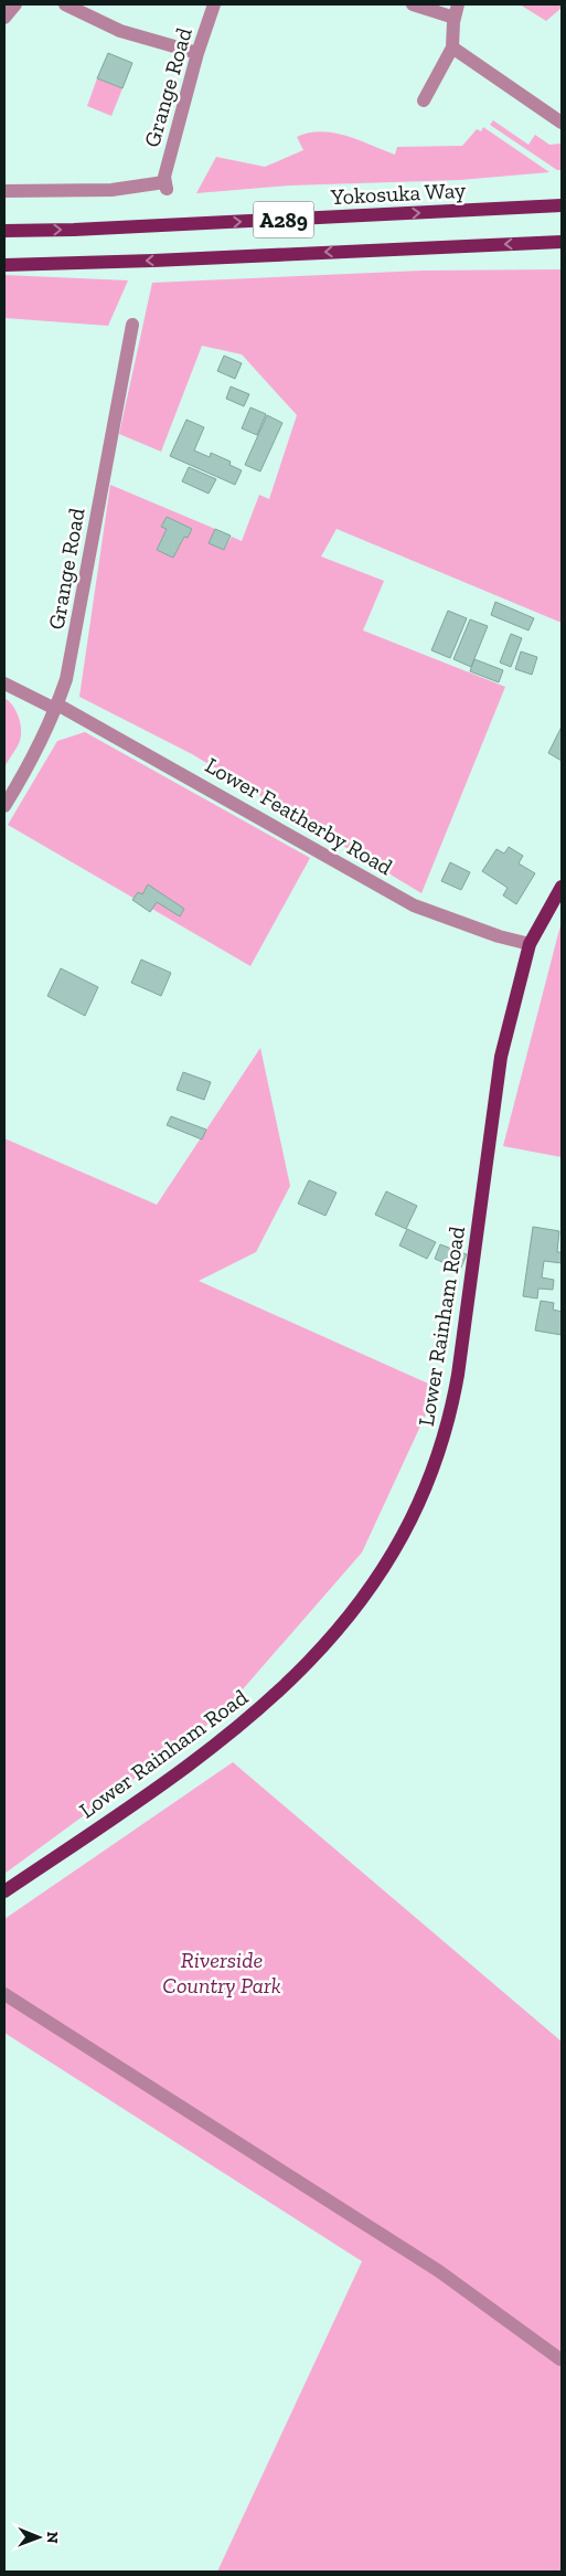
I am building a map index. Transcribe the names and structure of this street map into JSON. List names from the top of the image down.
{
  "streets": {
    "main road": ["Yokosuka Way", "A289", "Lower Rainham Road"],
    "street": ["Grange Road", "Lower Featherby Road"]
  },
  "crossings": [
    ["Grange Road", "Lower Featherby Road"],
    ["Lower Featherby Road", "Lower Rainham Road"]
  ],
  "parks": ["Riverside Country Park"],
  "north": "right"
}
